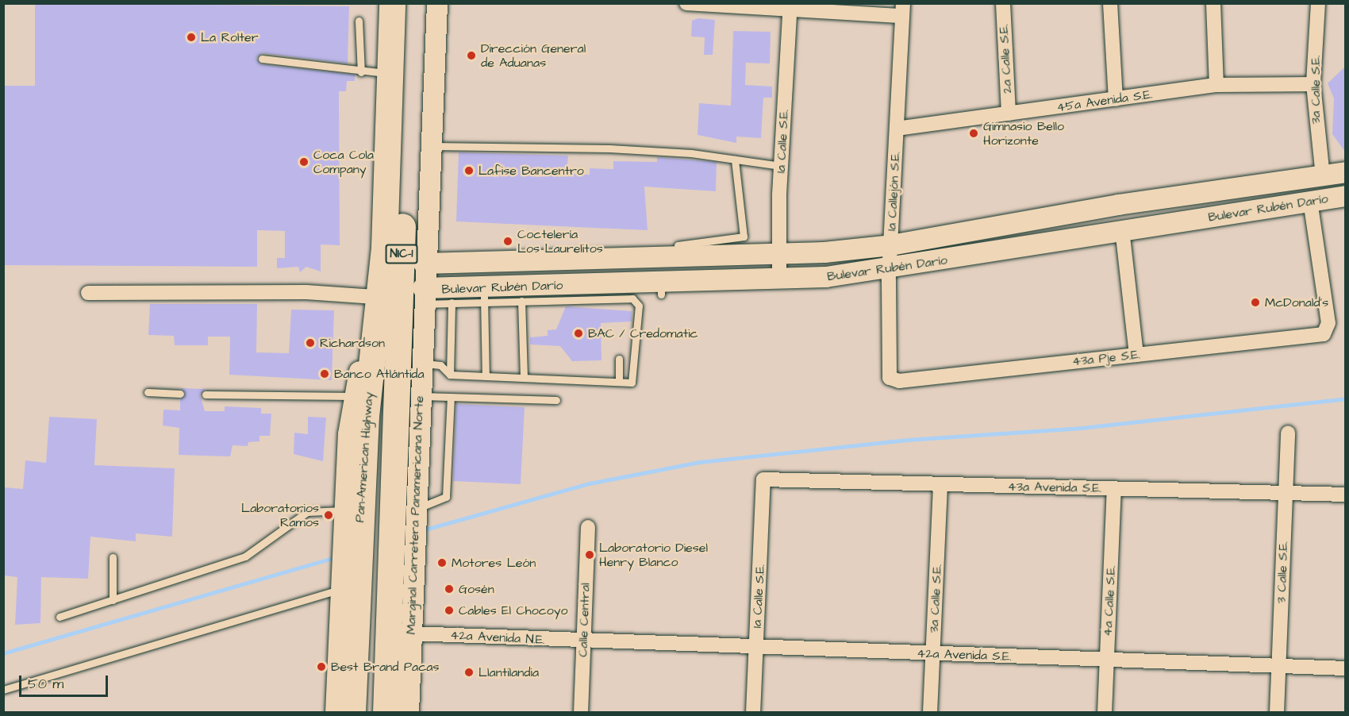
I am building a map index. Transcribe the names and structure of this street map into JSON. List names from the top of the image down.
{
  "streets": {
    "highway": ["NIC-1", "Pan-American Highway"],
    "street": [
      "2a Calle S.E.",
      "3a Calle S.E.",
      "45a Avenida S.E.",
      "1a Calle S.E.",
      "1a Callejón S.E.",
      "Bulevar Rubén Darío",
      "43a Pje S.E.",
      "43a Avenida S.E.",
      "Marginal Carretera Panamericana Norte",
      "3 Calle S.E.",
      "4a Calle S.E.",
      "Calle Central",
      "42a Avenida N.E.",
      "42a Avenida S.E."
    ]
  },
  "crossings": [
    ["2a Calle S.E.", "45a Avenida S.E."],
    ["3a Calle S.E.", "45a Avenida S.E."],
    ["3a Calle S.E.", "Bulevar Rubén Darío"],
    ["3a Calle S.E.", "43a Avenida S.E."],
    ["3a Calle S.E.", "42a Avenida S.E."],
    ["45a Avenida S.E.", "1a Callejón S.E."],
    ["1a Calle S.E.", "Bulevar Rubén Darío"],
    ["1a Calle S.E.", "43a Avenida S.E."],
    ["1a Calle S.E.", "42a Avenida S.E."],
    ["1a Callejón S.E.", "Bulevar Rubén Darío"],
    ["1a Callejón S.E.", "43a Pje S.E."],
    ["Bulevar Rubén Darío", "43a Pje S.E."],
    ["Bulevar Rubén Darío", "Marginal Carretera Panamericana Norte"],
    ["NIC-1", "Marginal Carretera Panamericana Norte"],
    ["43a Avenida S.E.", "3 Calle S.E."],
    ["43a Avenida S.E.", "4a Calle S.E."],
    ["Marginal Carretera Panamericana Norte", "42a Avenida N.E."],
    ["3 Calle S.E.", "42a Avenida S.E."],
    ["4a Calle S.E.", "42a Avenida S.E."],
    ["Calle Central", "42a Avenida N.E."],
    ["Calle Central", "42a Avenida S.E."],
    ["42a Avenida N.E.", "42a Avenida S.E."]
  ],
  "places": [
    "La Rolter",
    "Dirección General de Aduanas",
    "Gimnasio Bello Horizonte",
    "Coca Cola Company",
    "Lafise Bancentro",
    "Coctelería Los Laurelitos",
    "McDonald's",
    "BAC / Credomatic",
    "Richardson",
    "Banco Atlántida",
    "Laboratorios Ramos",
    "Laboratorio Diesel Henry Blanco",
    "Motores León",
    "Gosén",
    "Cables El Chocoyo",
    "Best Brand Pacas",
    "Llantilandia"
  ],
  "scale_bar": "50 m"
}
